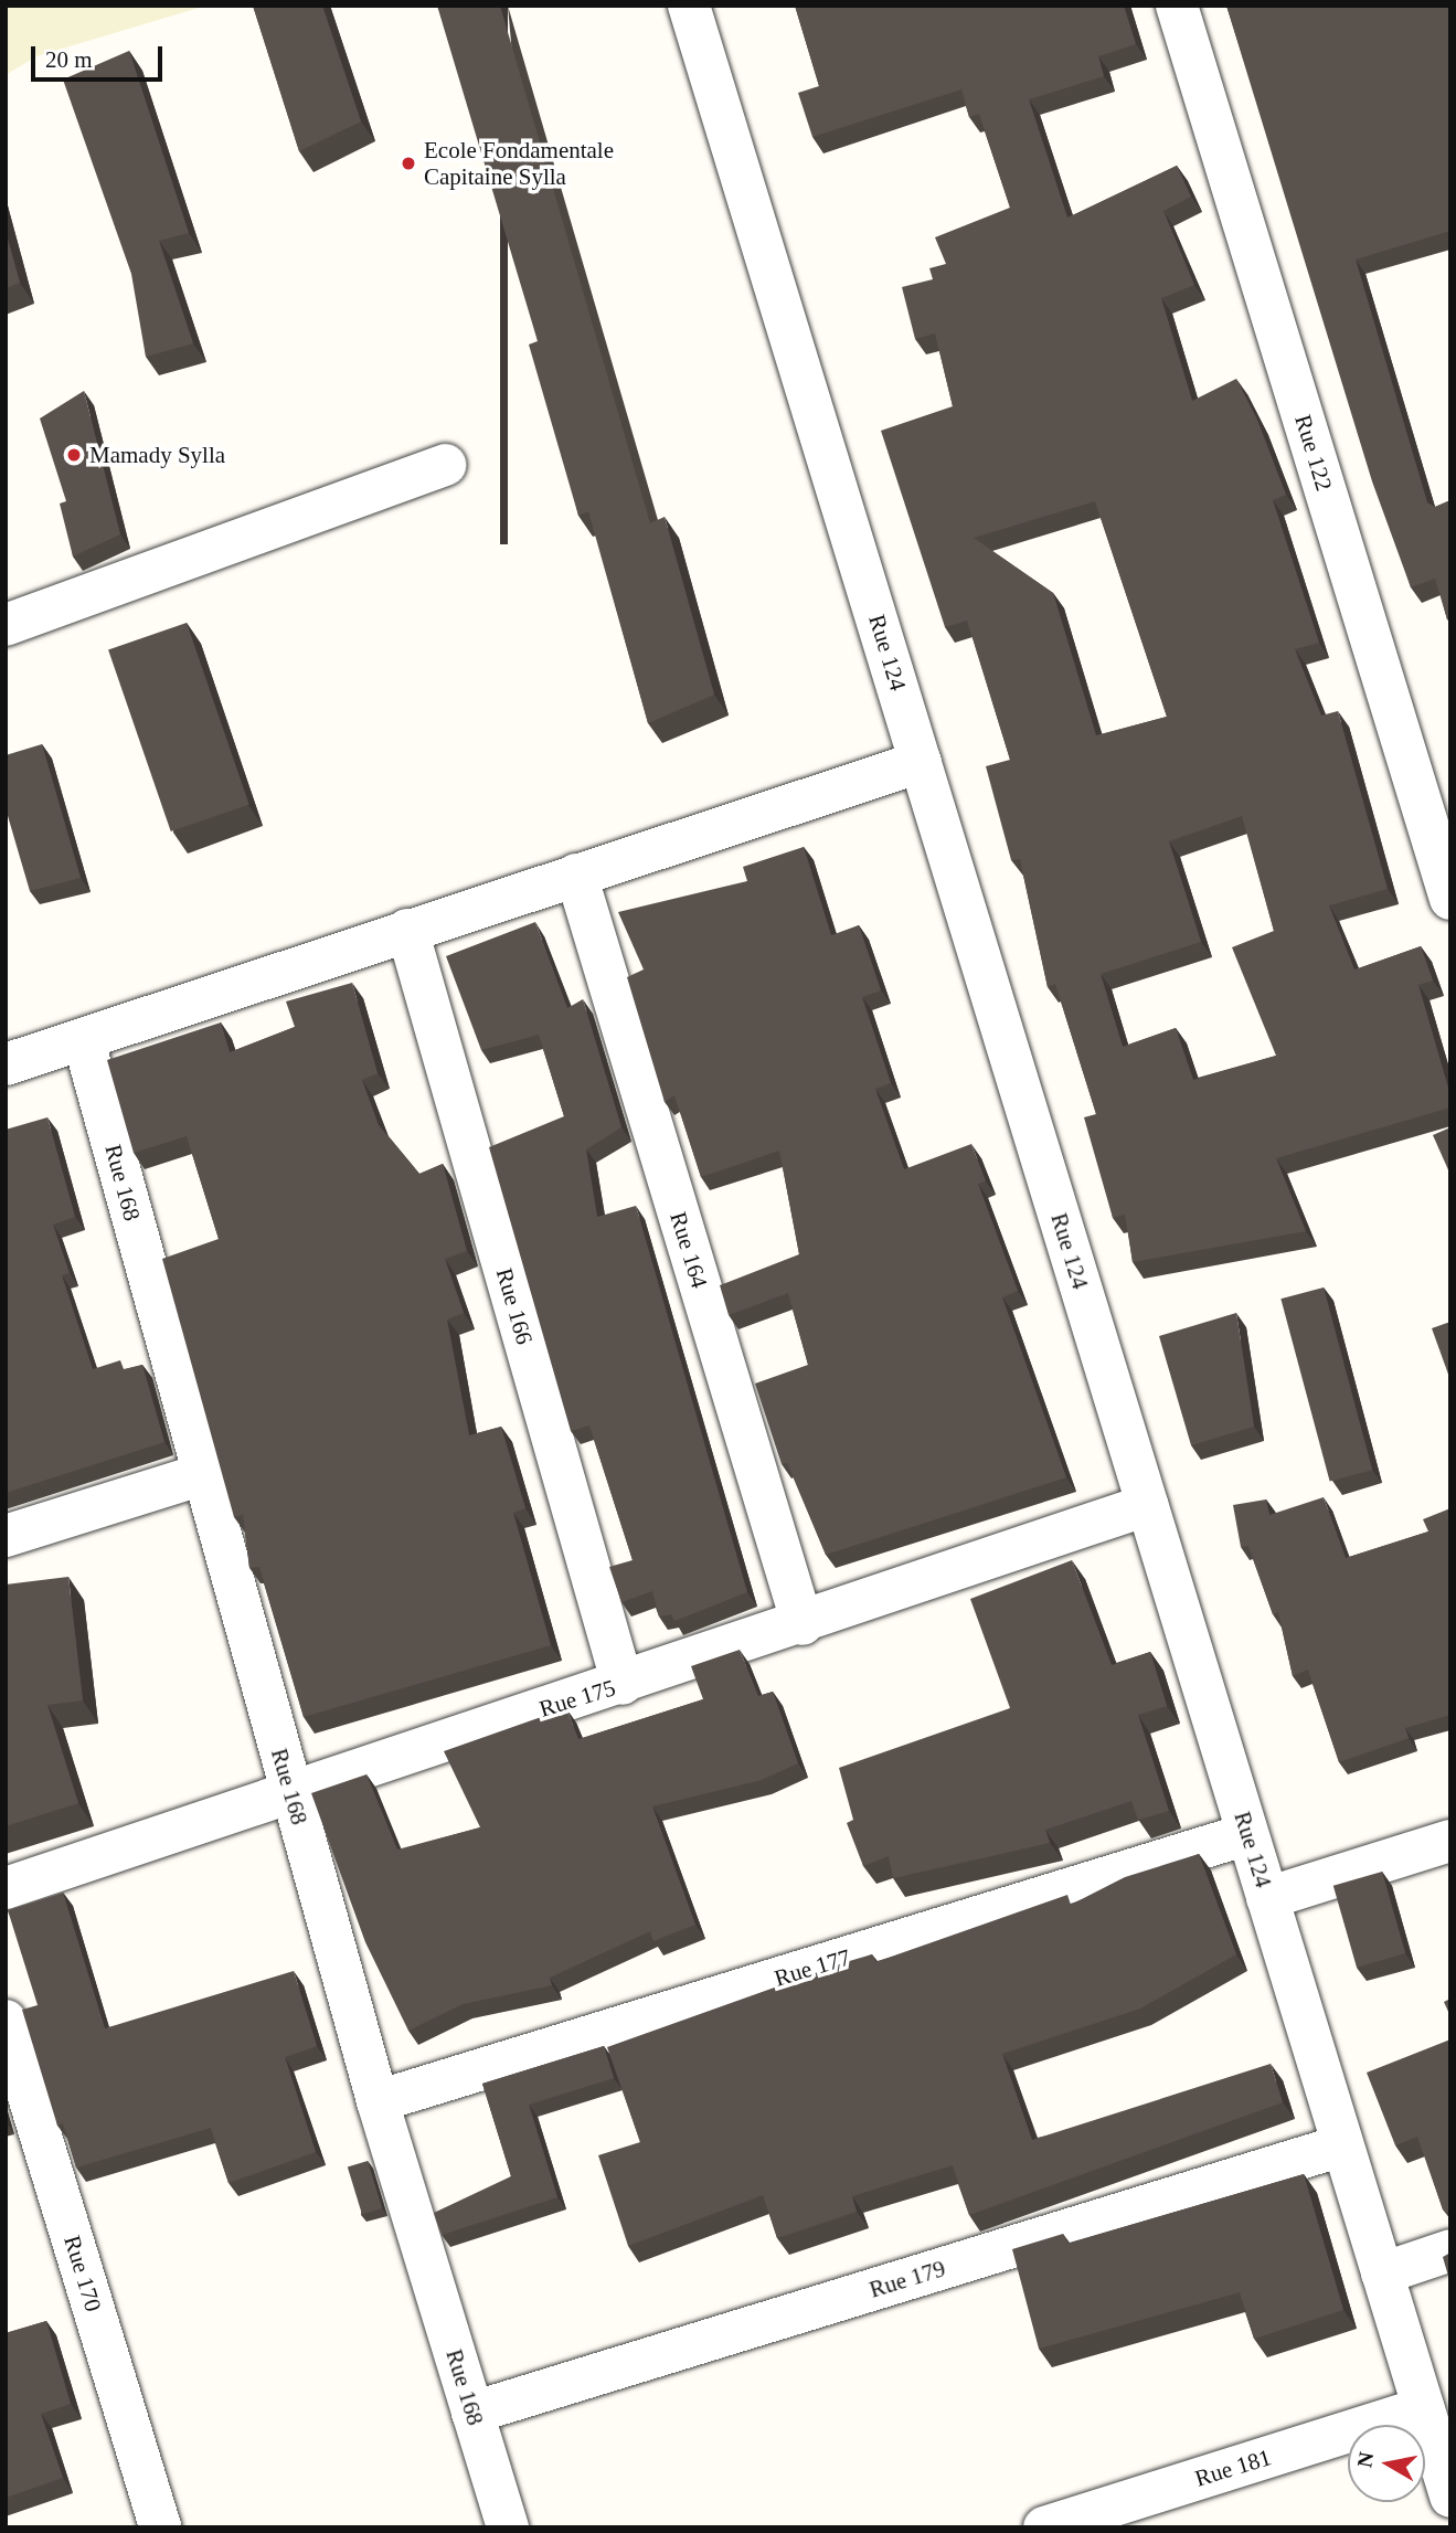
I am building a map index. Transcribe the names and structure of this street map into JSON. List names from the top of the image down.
{
  "streets": {
    "street": [
      "Rue 122",
      "Rue 124",
      "Rue 168",
      "Rue 164",
      "Rue 166",
      "Rue 175",
      "Rue 177",
      "Rue 170",
      "Rue 179",
      "Rue 181"
    ]
  },
  "crossings": [
    ["Rue 124", "Rue 175"],
    ["Rue 124", "Rue 177"],
    ["Rue 124", "Rue 179"],
    ["Rue 124", "Rue 181"],
    ["Rue 168", "Rue 175"],
    ["Rue 168", "Rue 177"],
    ["Rue 168", "Rue 179"],
    ["Rue 164", "Rue 175"],
    ["Rue 166", "Rue 175"]
  ],
  "places": ["Ecole Fondamentale Capitaine Sylla", "Mamady Sylla"],
  "scale_bar": "20 m",
  "north": "left"
}
